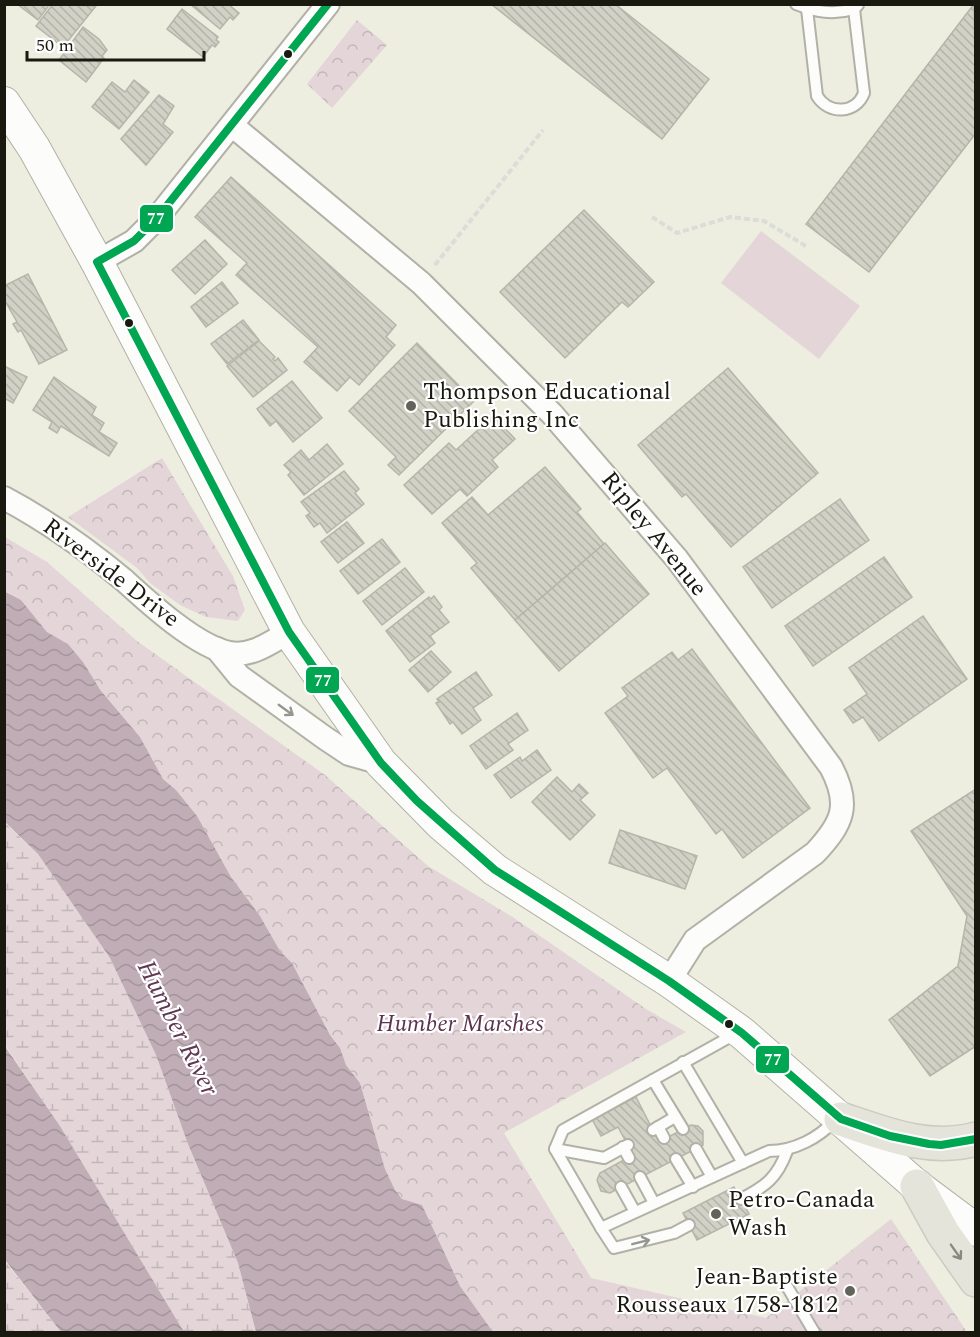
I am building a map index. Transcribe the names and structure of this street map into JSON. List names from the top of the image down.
{
  "streets": {
    "street": ["Ripley Avenue", "Riverside Drive"]
  },
  "water": ["Humber River"],
  "parks": ["Humber Marshes"],
  "places": ["Thompson Educational Publishing Inc", "Petro-Canada Wash", "Jean-Baptiste Rousseaux 1758-1812"],
  "lines": ["transit line 77"],
  "scale_bar": "50 m"
}
